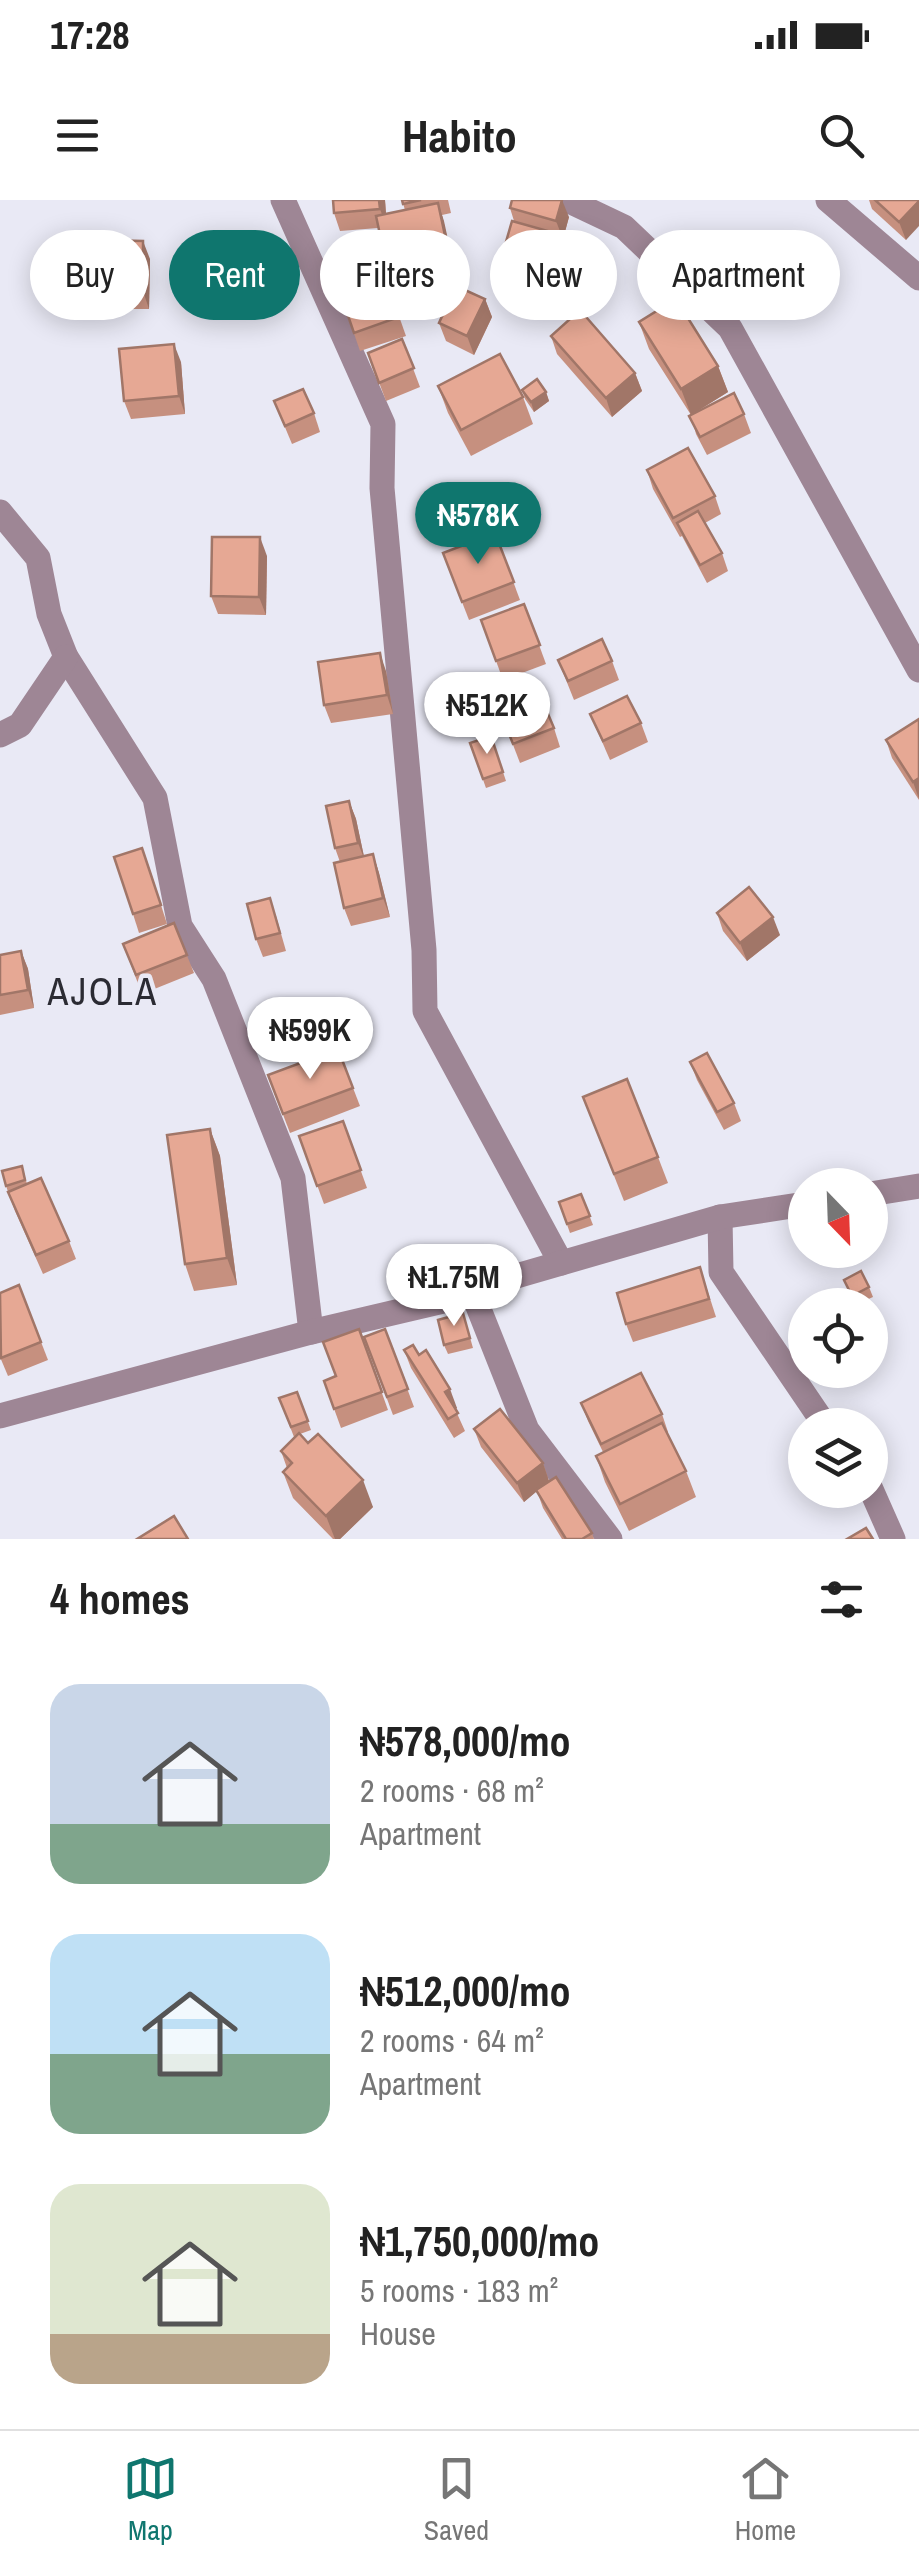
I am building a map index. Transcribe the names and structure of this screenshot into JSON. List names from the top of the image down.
{
  "districts": ["AJOLA"],
  "north": "bottom right",
  "page": {
    "status": "17:28",
    "header": "Habito",
    "chip": [
      "Buy",
      "Rent",
      "Filters",
      "New",
      "Apartment"
    ],
    "price": [
      "₦578K",
      "₦512K",
      "₦599K",
      "₦1.75M"
    ],
    "heading": "4 homes",
    "list": [
      {
        "name": "₦578,000/mo",
        "note": "2 rooms · 68 m² · Apartment"
      },
      {
        "name": "₦512,000/mo",
        "note": "2 rooms · 64 m² · Apartment"
      },
      {
        "name": "₦1,750,000/mo",
        "note": "5 rooms · 183 m² · House"
      }
    ],
    "tabs": ["Map", "Saved", "Home"]
  }
}
